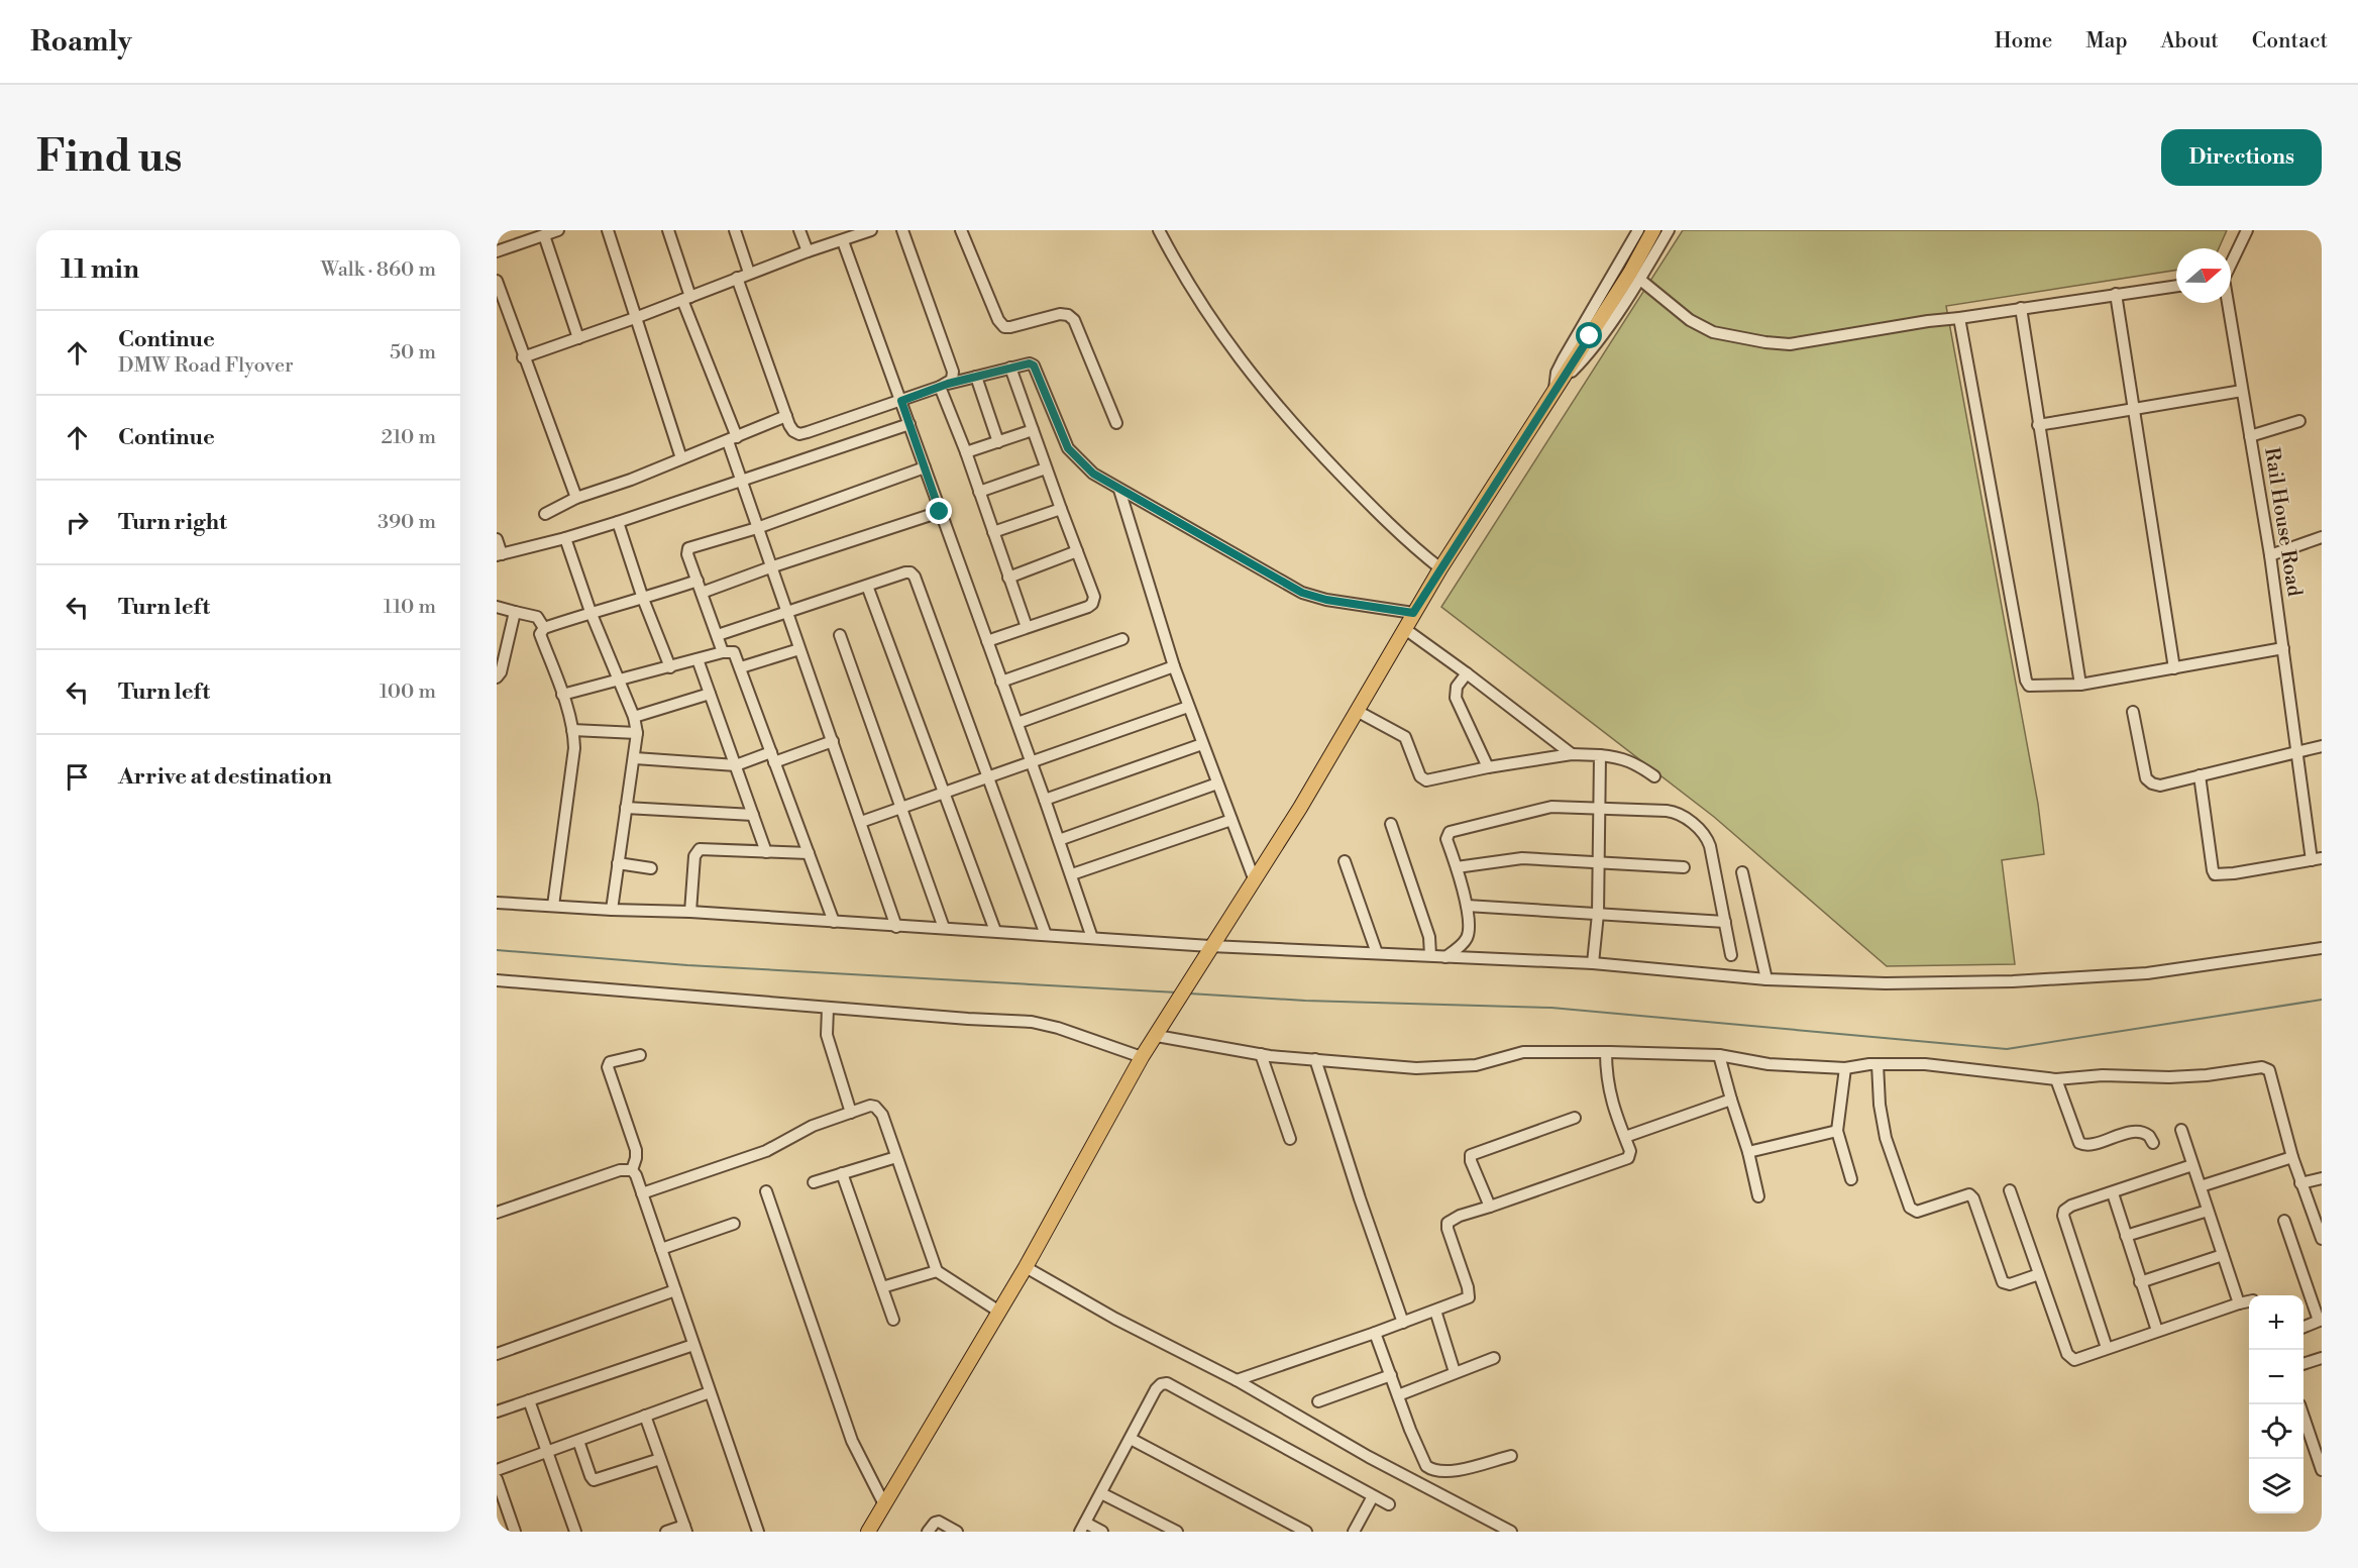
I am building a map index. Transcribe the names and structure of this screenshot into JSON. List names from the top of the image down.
{
  "streets": {
    "street": ["Rail House Road"]
  },
  "north": "right",
  "page": {
    "header": "Roamly",
    "nav": [
      "Home",
      "Map",
      "About",
      "Contact"
    ],
    "buttons": "Directions",
    "title": "Find us",
    "heading": ["11 min", "Walk · 860 m"],
    "list": [
      ["Continue", "DMW Road Flyover", "50 m"],
      ["Continue", "210 m"],
      ["Turn right", "390 m"],
      ["Turn left", "110 m"],
      ["Turn left", "100 m"],
      "Arrive at destination"
    ],
    "map_buttons": ["+", "−"]
  }
}
